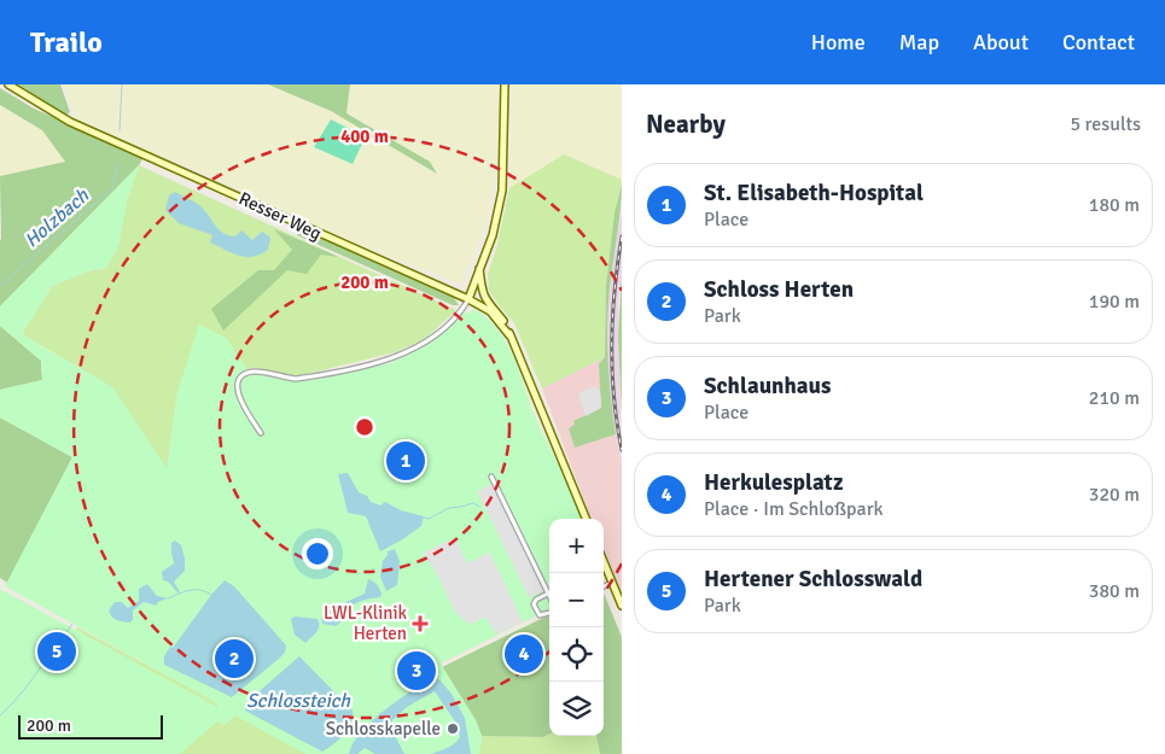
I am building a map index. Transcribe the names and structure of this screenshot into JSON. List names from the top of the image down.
{
  "streets": {
    "main road": ["Resser Weg"]
  },
  "water": ["Holzbach", "Schlossteich"],
  "places": {
    "health": ["LWL-Klinik Herten"],
    "other": ["Schlosskapelle"]
  },
  "scale_bar": "200 m",
  "page": {
    "header": "Trailo",
    "nav": [
      "Home",
      "Map",
      "About",
      "Contact"
    ],
    "heading": ["Nearby", "5 results"],
    "list": [
      {
        "mark": "1",
        "name": "St. Elisabeth-Hospital",
        "note": "Place",
        "value": "180 m"
      },
      {
        "mark": "2",
        "name": "Schloss Herten",
        "note": "Park",
        "value": "190 m"
      },
      {
        "mark": "3",
        "name": "Schlaunhaus",
        "note": "Place",
        "value": "210 m"
      },
      {
        "mark": "4",
        "name": "Herkulesplatz",
        "note": "Place · Im Schloßpark",
        "value": "320 m"
      },
      {
        "mark": "5",
        "name": "Hertener Schlosswald",
        "note": "Park",
        "value": "380 m"
      }
    ],
    "pins": [
      "1",
      "5",
      "4",
      "2",
      "3"
    ],
    "map_buttons": ["+", "−"],
    "scale": "200 m"
  },
  "rings": ["400 m", "200 m"]
}
